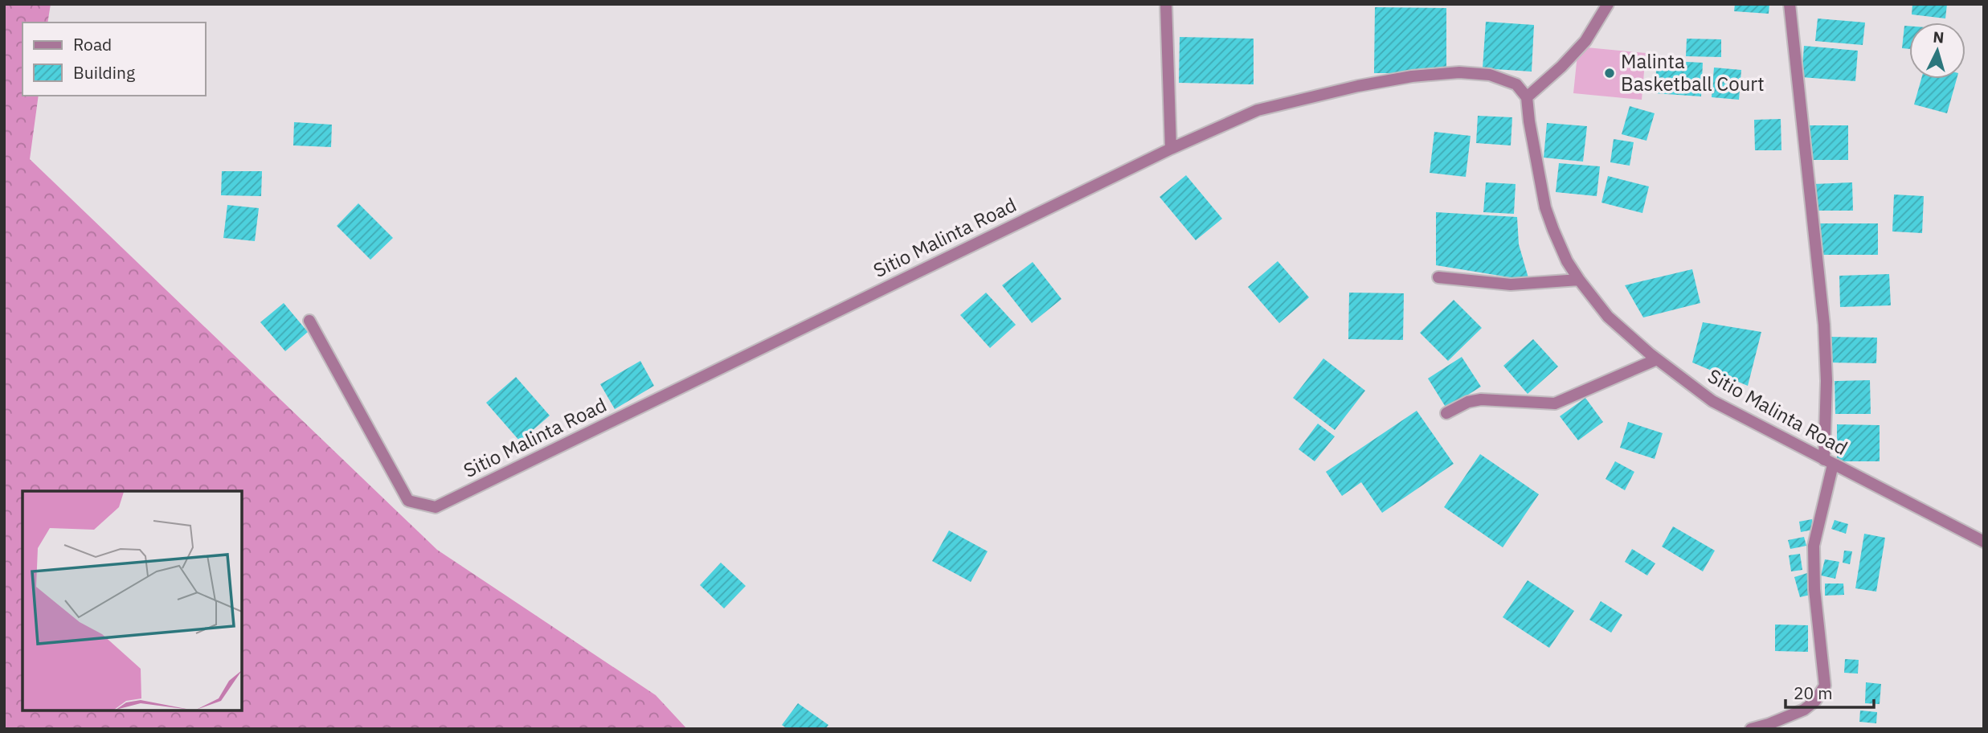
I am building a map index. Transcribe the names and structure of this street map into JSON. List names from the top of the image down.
{
  "streets": {
    "street": ["Sitio Malinta Road"]
  },
  "places": ["Malinta Basketball Court"],
  "legend": ["Road", "Building"],
  "scale_bar": "20 m",
  "north": "top"
}
